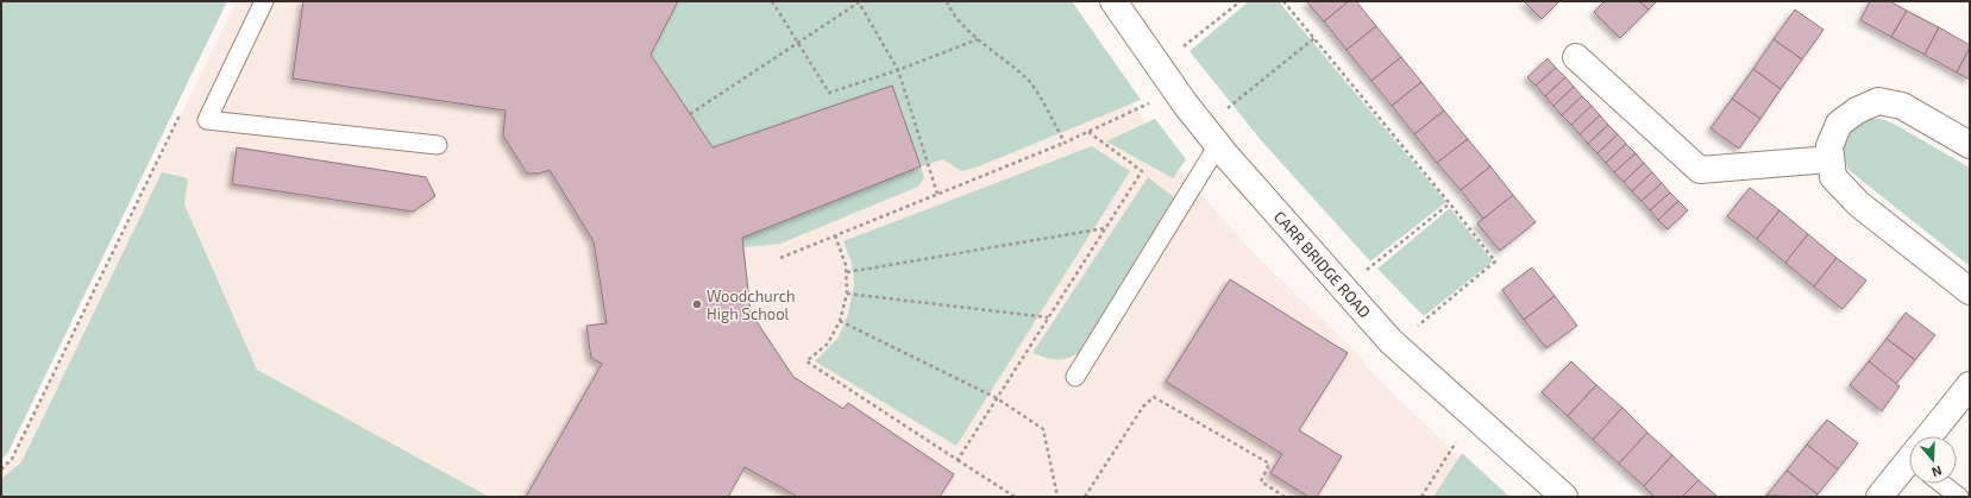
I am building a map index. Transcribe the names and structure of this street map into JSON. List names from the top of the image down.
{
  "streets": {
    "street": ["CARR BRIDGE ROAD"]
  },
  "places": ["Woodchurch High School"],
  "north": "bottom"
}
